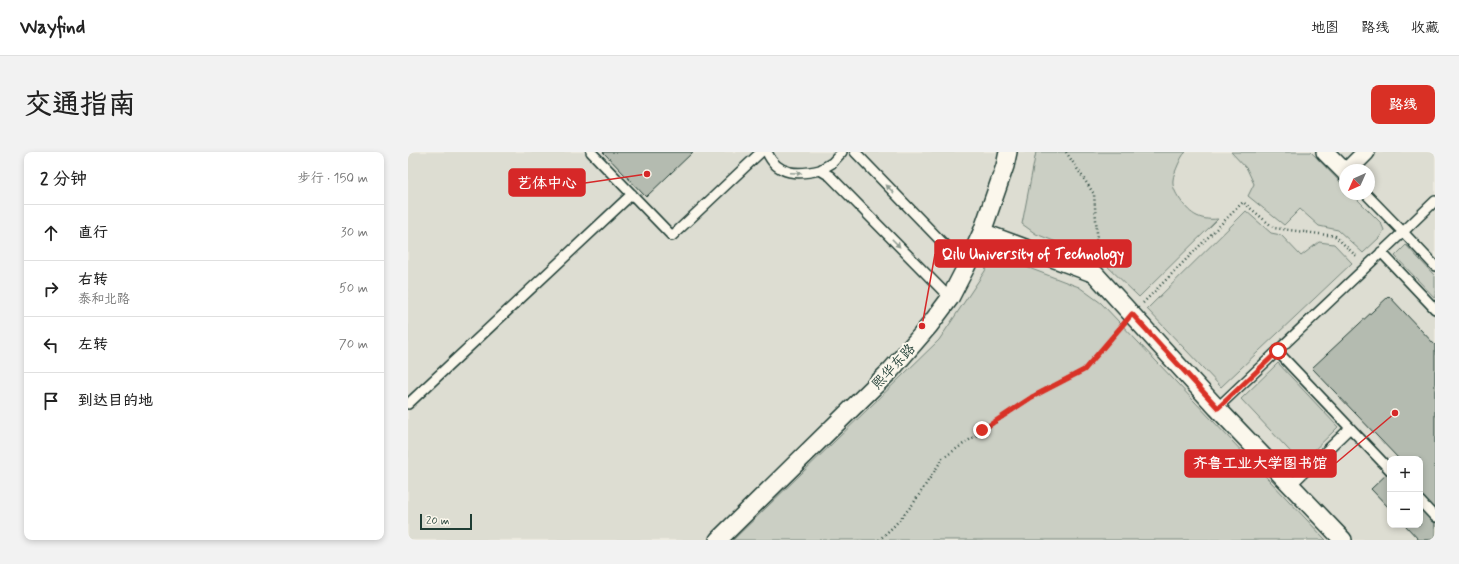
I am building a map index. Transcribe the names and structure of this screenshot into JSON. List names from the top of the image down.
{
  "streets": {
    "street": ["熙华东路"]
  },
  "places": ["艺体中心", "Qilu University of Technology", "齐鲁工业大学图书馆"],
  "scale_bar": "20 m",
  "north": "bottom left",
  "page": {
    "header": "Wayfind",
    "nav": ["地图", "路线", "收藏"],
    "title": "交通指南",
    "buttons": "路线",
    "heading": ["2 分钟", "步行 · 150 m"],
    "list": [
      ["直行", "30 m"],
      ["右转", "泰和北路", "50 m"],
      ["左转", "70 m"],
      "到达目的地"
    ],
    "map_buttons": ["+", "−"],
    "scale": "20 m"
  }
}
